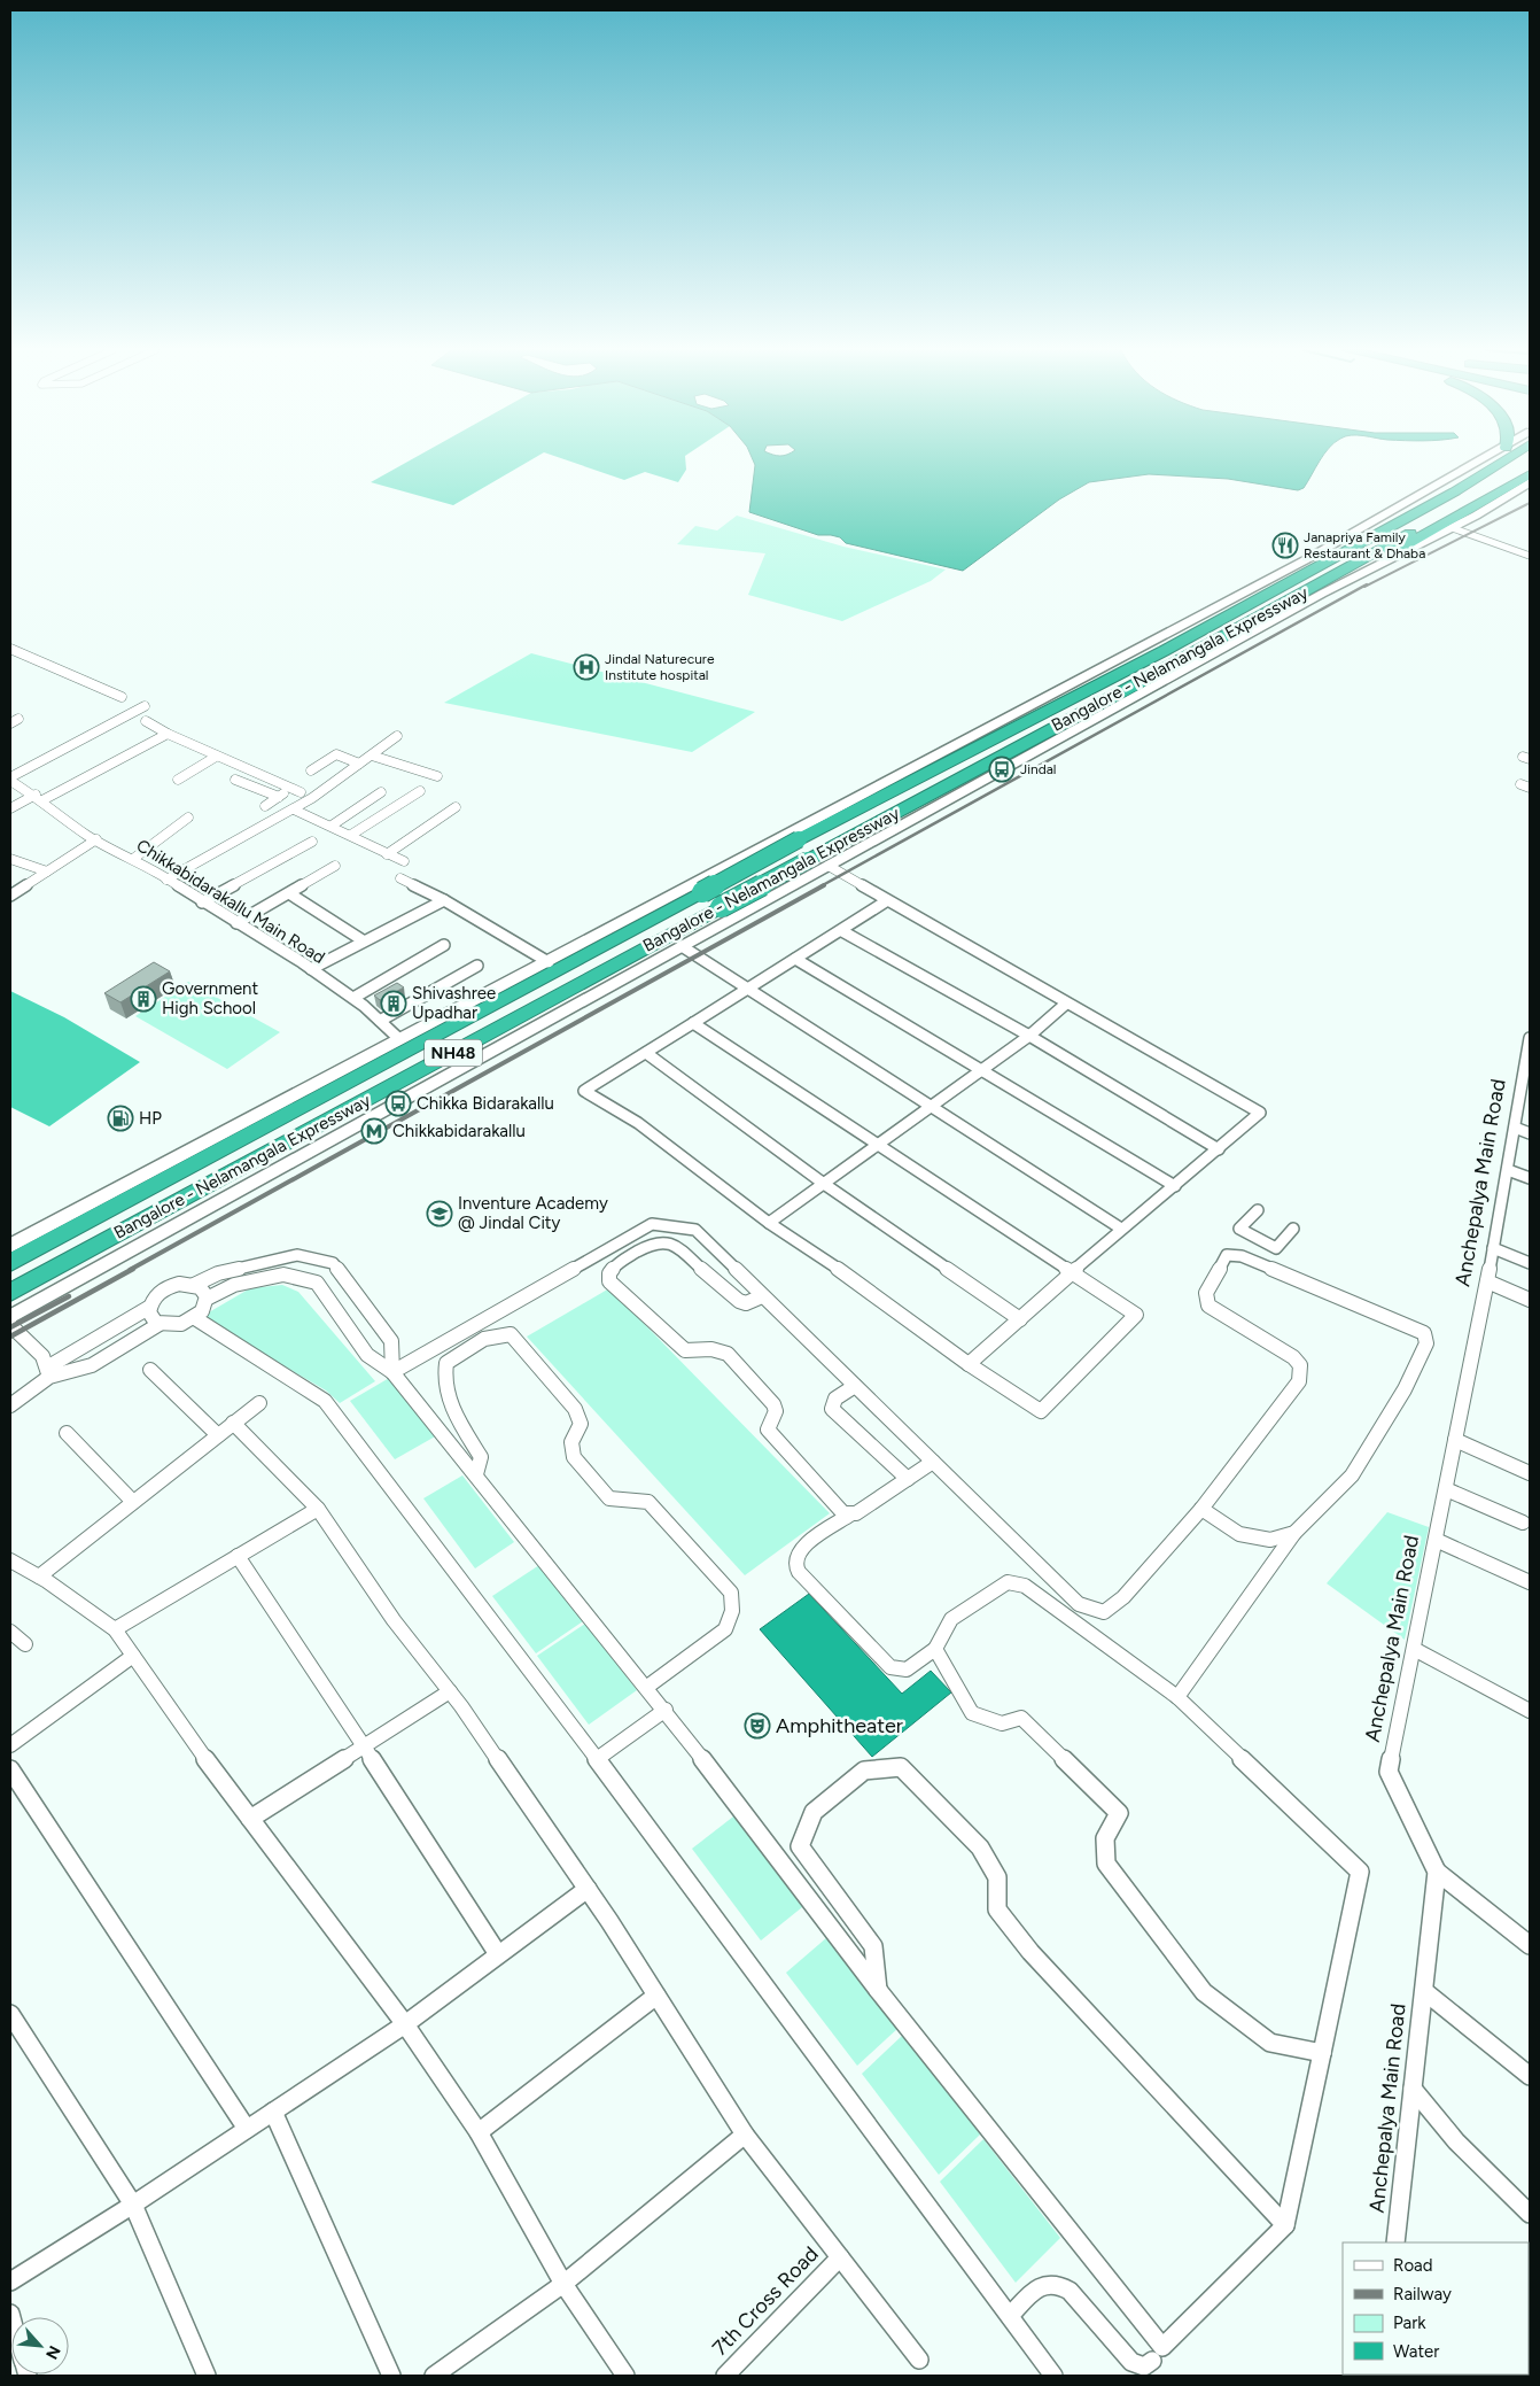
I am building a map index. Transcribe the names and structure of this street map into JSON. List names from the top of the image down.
{
  "streets": {
    "highway": ["Bangalore - Nelamangala Expressway", "NH48"],
    "street": ["Chikkabidarakallu Main Road", "Anchepalya Main Road", "7th Cross Road"]
  },
  "places": {
    "restaurant": ["Janapriya Family Restaurant & Dhaba"],
    "hospital": ["Jindal Naturecure Institute hospital"],
    "bus stop": ["Jindal", "Chikka Bidarakallu"],
    "building": ["Government High School", "Shivashree Upadhar"],
    "fuel station": ["HP"],
    "metro station": ["Chikkabidarakallu"],
    "school or university": ["Inventure Academy @ Jindal City"],
    "theatre": ["Amphitheater"]
  },
  "legend": [
    "Road",
    "Railway",
    "Park",
    "Water"
  ],
  "north": "bottom right"
}
